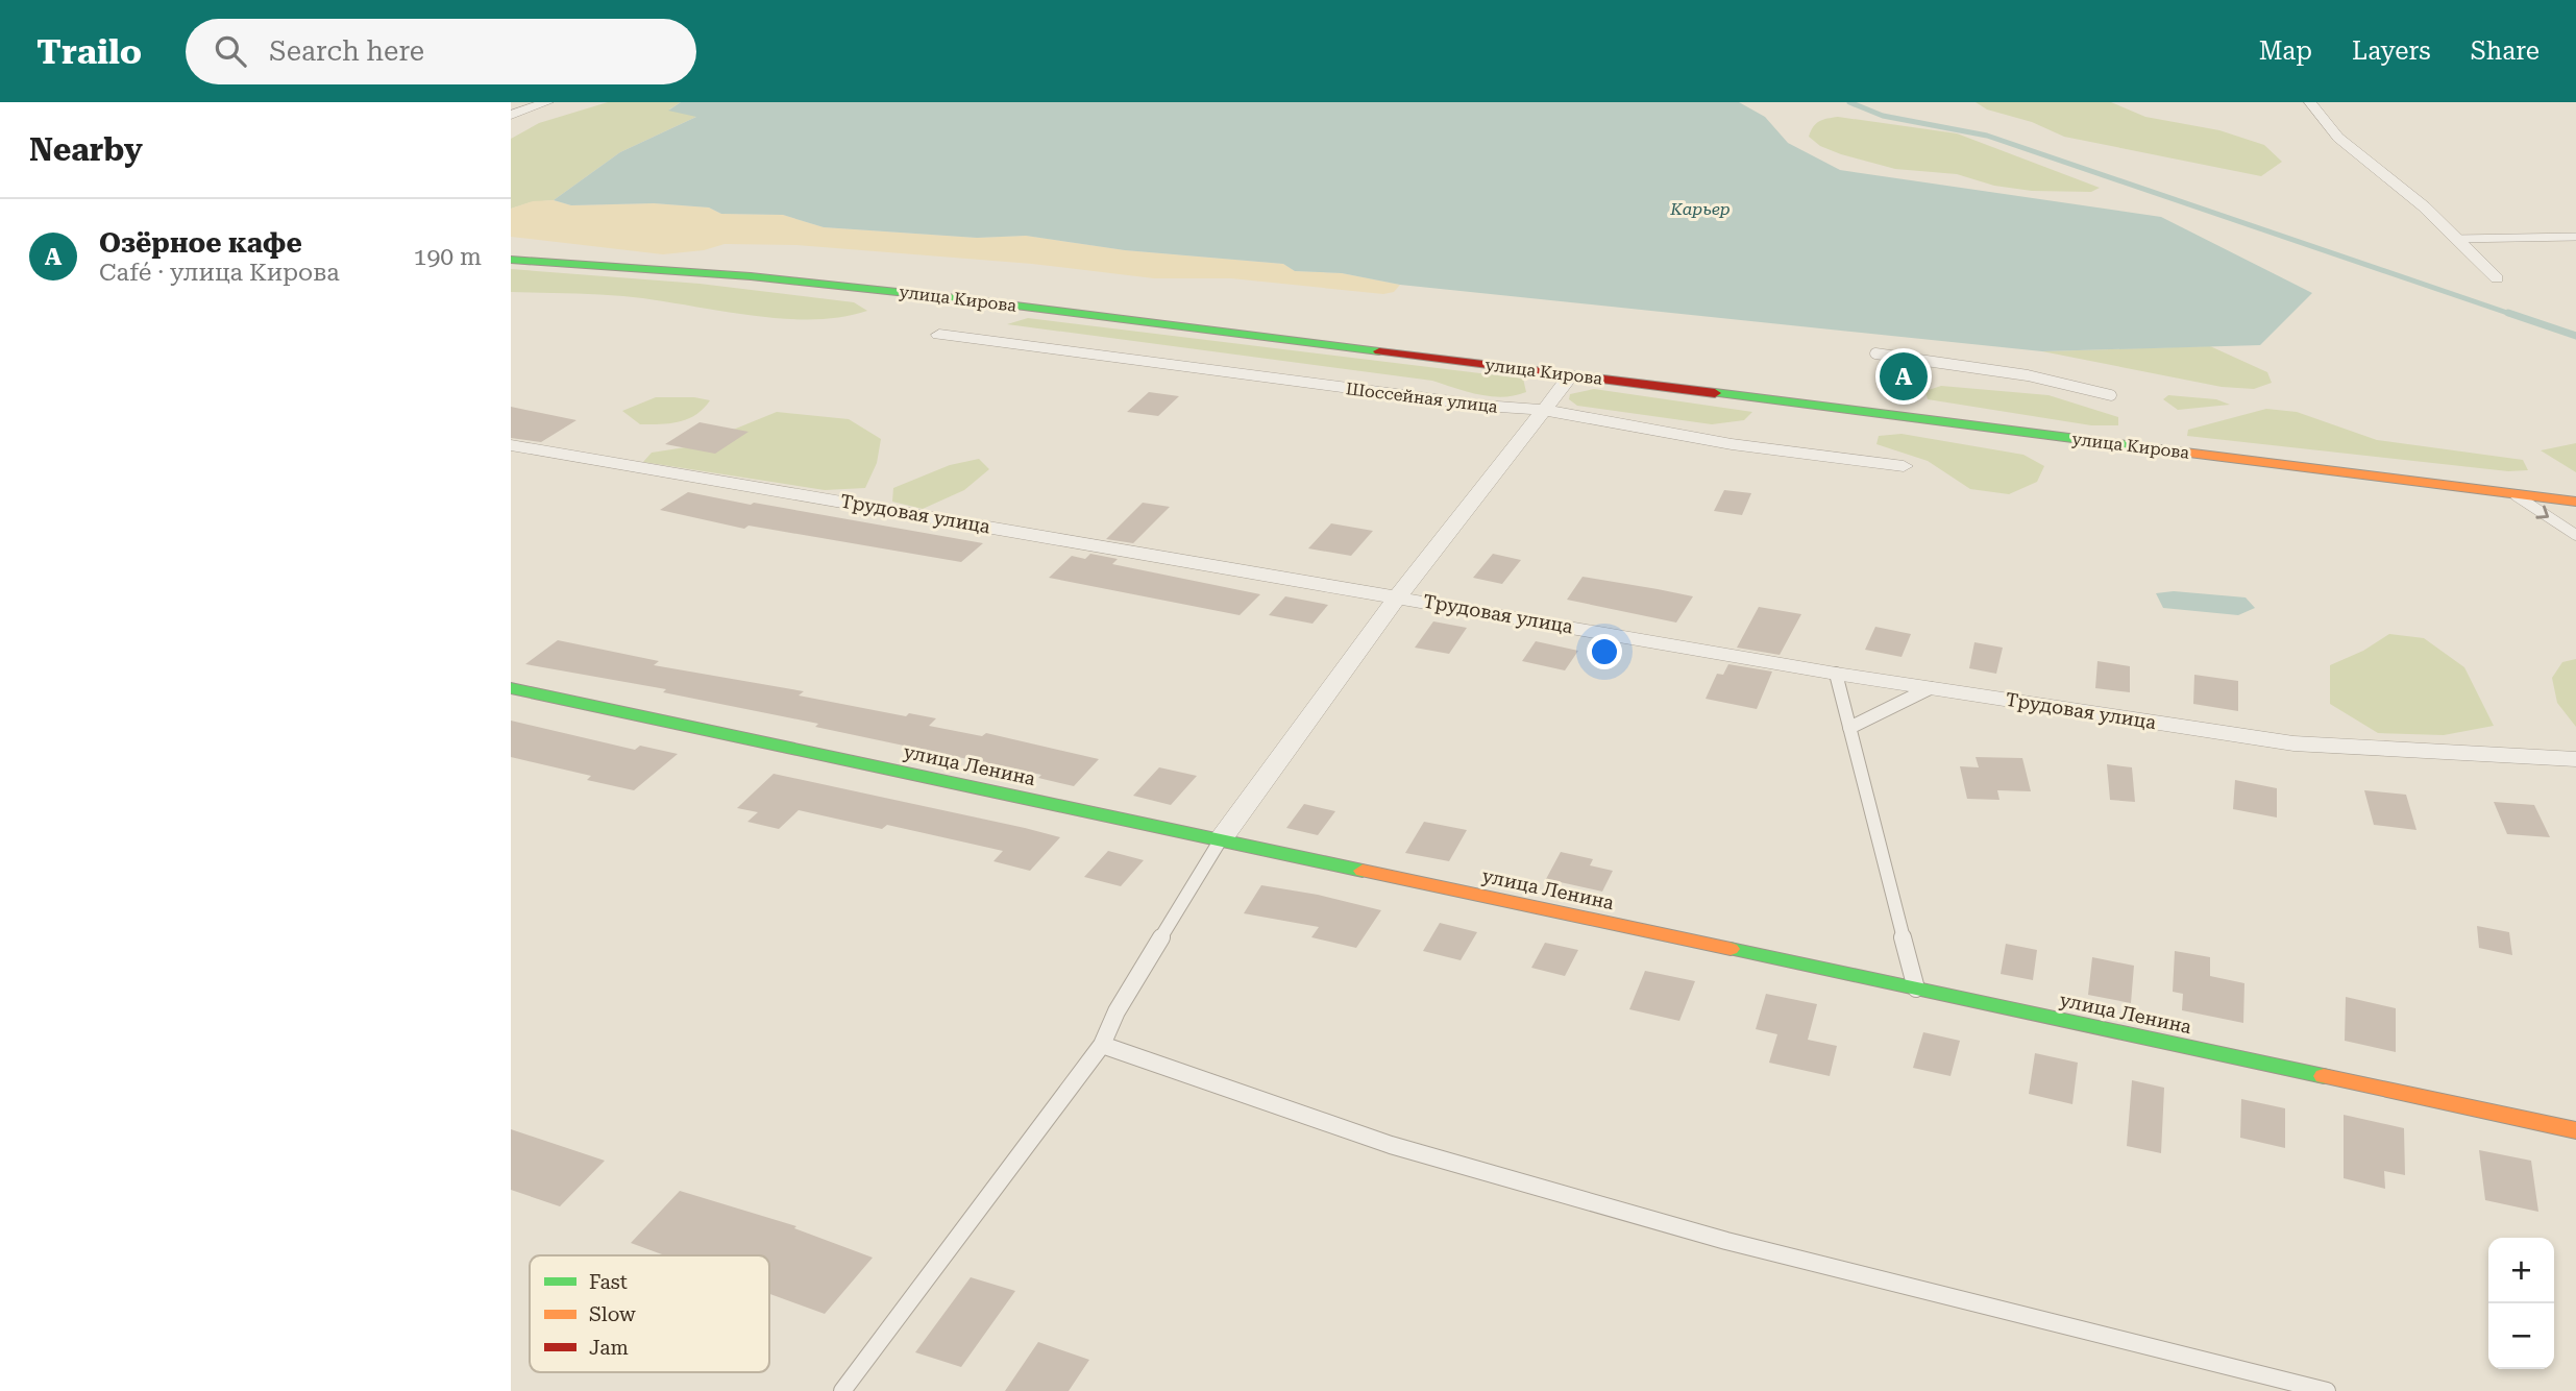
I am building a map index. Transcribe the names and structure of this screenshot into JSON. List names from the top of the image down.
{
  "streets": {
    "main road": ["улица Кирова", "улица Ленина"],
    "street": ["Шоссейная улица", "Трудовая улица"]
  },
  "water": ["Карьер"],
  "legend": ["Fast", "Slow", "Jam"],
  "page": {
    "header": "Trailo",
    "search": "Search here",
    "nav": ["Map", "Layers", "Share"],
    "heading": "Nearby",
    "list": [
      {
        "mark": "A",
        "name": "Озёрное кафе",
        "note": "Café · улица Кирова",
        "value": "190 m"
      }
    ],
    "pins": "A",
    "map_buttons": ["+", "−"]
  }
}
